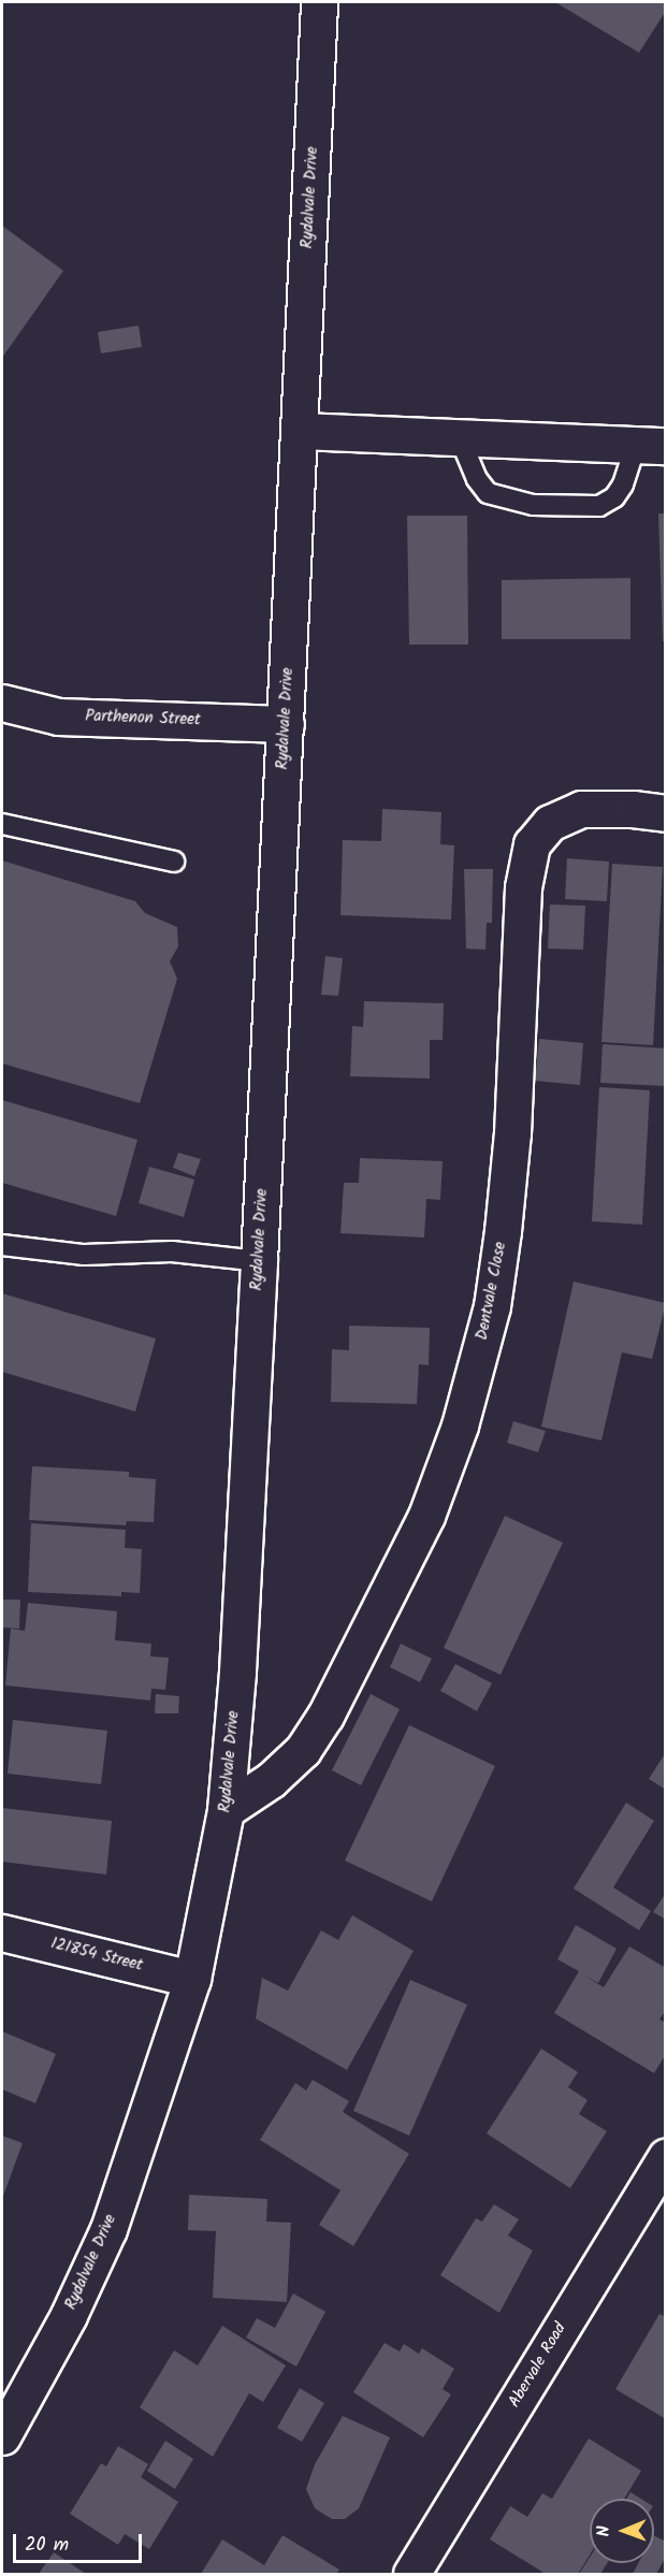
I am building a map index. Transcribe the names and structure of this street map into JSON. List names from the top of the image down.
{
  "streets": {
    "street": [
      "Rydalvale Drive",
      "Parthenon Street",
      "Dentvale Close",
      "121854 Street",
      "Abervale Road"
    ]
  },
  "crossings": [
    ["Rydalvale Drive", "Parthenon Street"],
    ["Rydalvale Drive", "Dentvale Close"],
    ["Rydalvale Drive", "121854 Street"]
  ],
  "scale_bar": "20 m",
  "north": "left"
}
